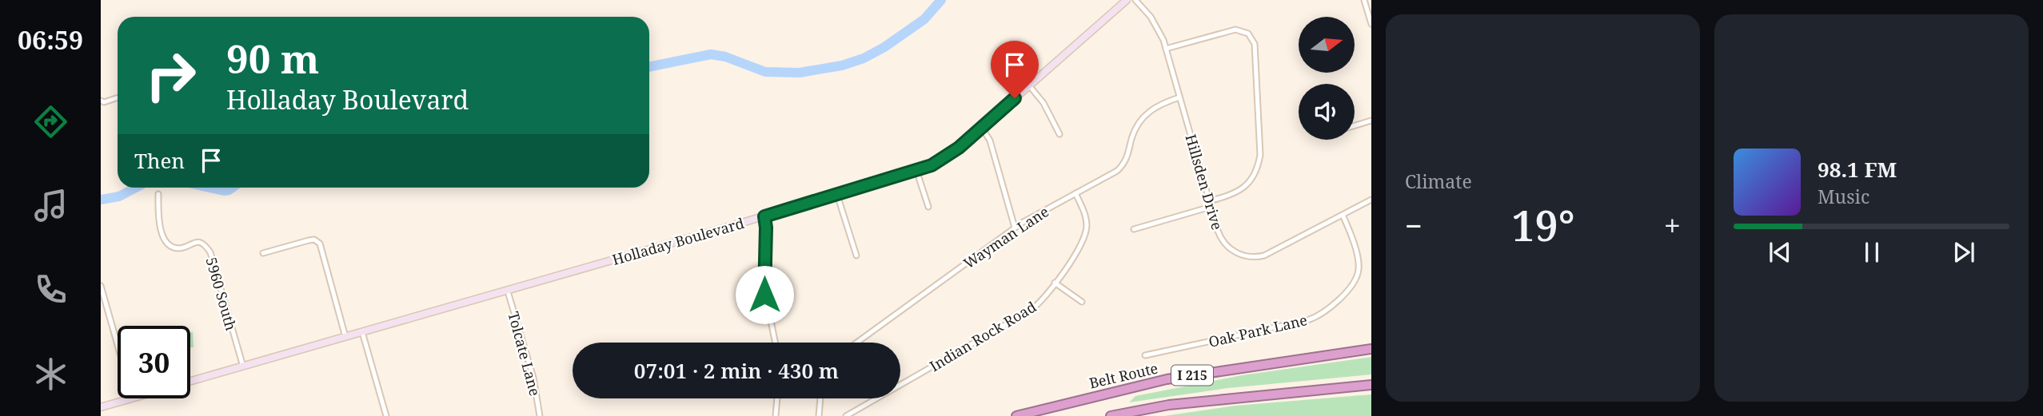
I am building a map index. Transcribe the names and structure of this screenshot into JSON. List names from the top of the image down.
{
  "streets": {
    "highway": ["Belt Route", "I 215"],
    "main road": ["Holladay Boulevard"],
    "street": [
      "Hillsden Drive",
      "Wayman Lane",
      "5960 South",
      "Oak Park Lane",
      "Indian Rock Road",
      "Tolcate Lane"
    ]
  },
  "crossings": [
    ["Hillsden Drive", "Wayman Lane"],
    ["Hillsden Drive", "Oak Park Lane"],
    ["Wayman Lane", "Indian Rock Road"],
    ["Holladay Boulevard", "5960 South"],
    ["Holladay Boulevard", "Tolcate Lane"]
  ],
  "north": "right",
  "page": {
    "tabs": "06:59",
    "tile": "Climate",
    "turn": ["90 m", "Holladay Boulevard"],
    "then": "Then",
    "song": ["98.1 FM", "Music"],
    "heat": ["−", "19°", "+"],
    "limit": "30",
    "trip": "07:01 · 2 min · 430 m"
  }
}
